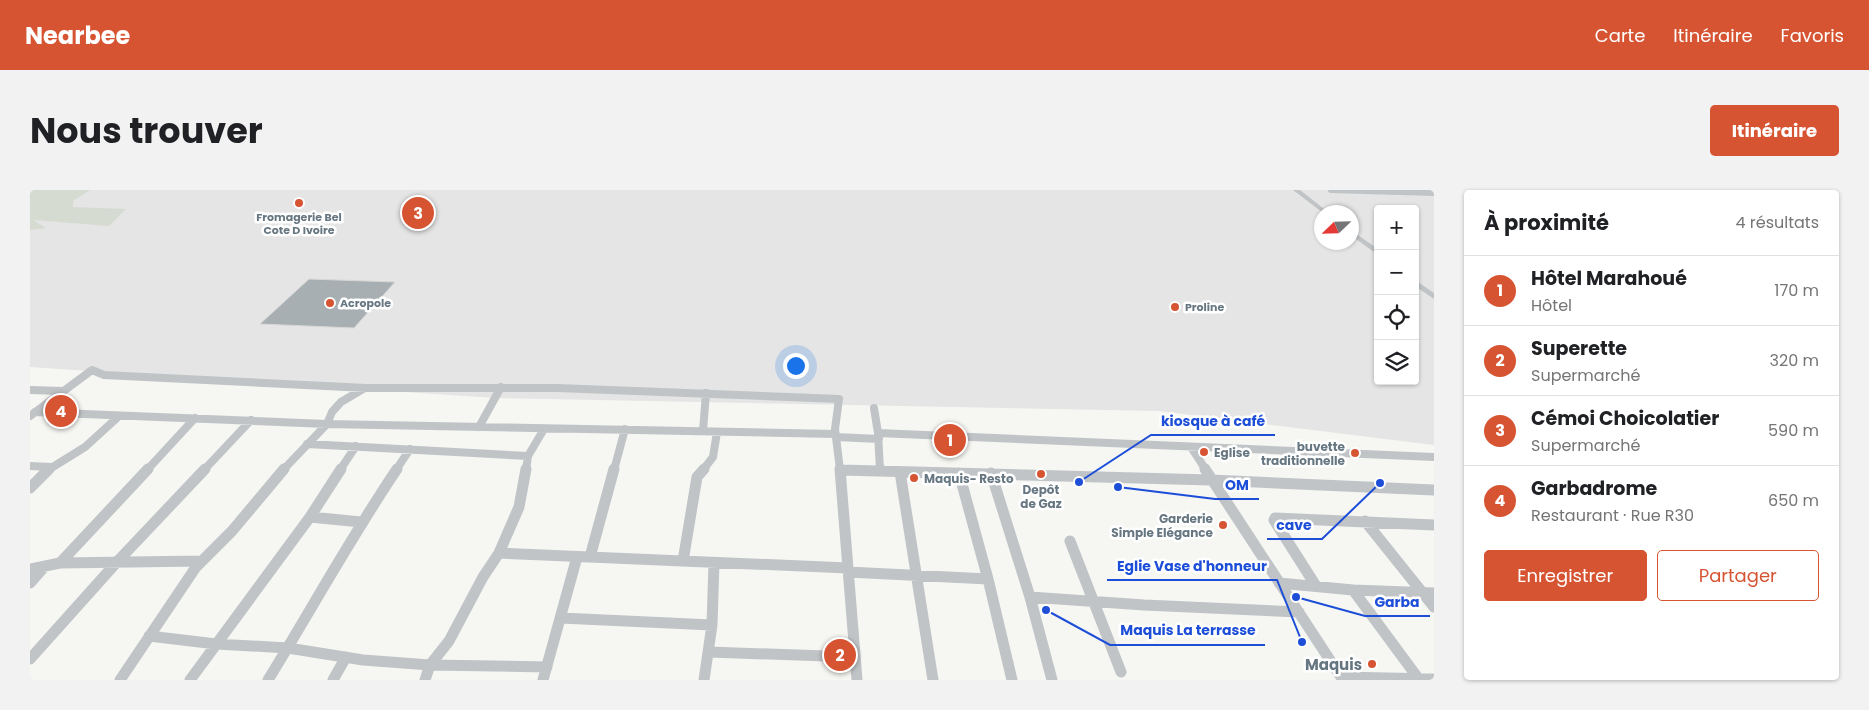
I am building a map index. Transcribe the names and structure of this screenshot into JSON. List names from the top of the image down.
{
  "places": [
    "Fromagerie Bel Cote D Ivoire",
    "Acropole",
    "Proline",
    "Eglise",
    "buvette traditionnelle",
    "Depôt de Gaz",
    "Maquis- Resto",
    "kiosque à café",
    "cave",
    "OM",
    "Garderie Simple Elégance",
    "Garba",
    "Maquis La terrasse",
    "Eglie Vase d'honneur",
    "Maquis"
  ],
  "north": "bottom left",
  "page": {
    "header": "Nearbee",
    "nav": ["Carte", "Itinéraire", "Favoris"],
    "title": "Nous trouver",
    "buttons": [
      "Itinéraire",
      ["Enregistrer", "Partager"]
    ],
    "heading": ["À proximité", "4 résultats"],
    "pins": [
      "3",
      "4",
      "1",
      "2"
    ],
    "map_buttons": ["+", "−"],
    "list": [
      {
        "mark": "1",
        "name": "Hôtel Marahoué",
        "note": "Hôtel",
        "value": "170 m"
      },
      {
        "mark": "2",
        "name": "Superette",
        "note": "Supermarché",
        "value": "320 m"
      },
      {
        "mark": "3",
        "name": "Cémoi Choicolatier",
        "note": "Supermarché",
        "value": "590 m"
      },
      {
        "mark": "4",
        "name": "Garbadrome",
        "note": "Restaurant · Rue R30",
        "value": "650 m"
      }
    ]
  }
}
